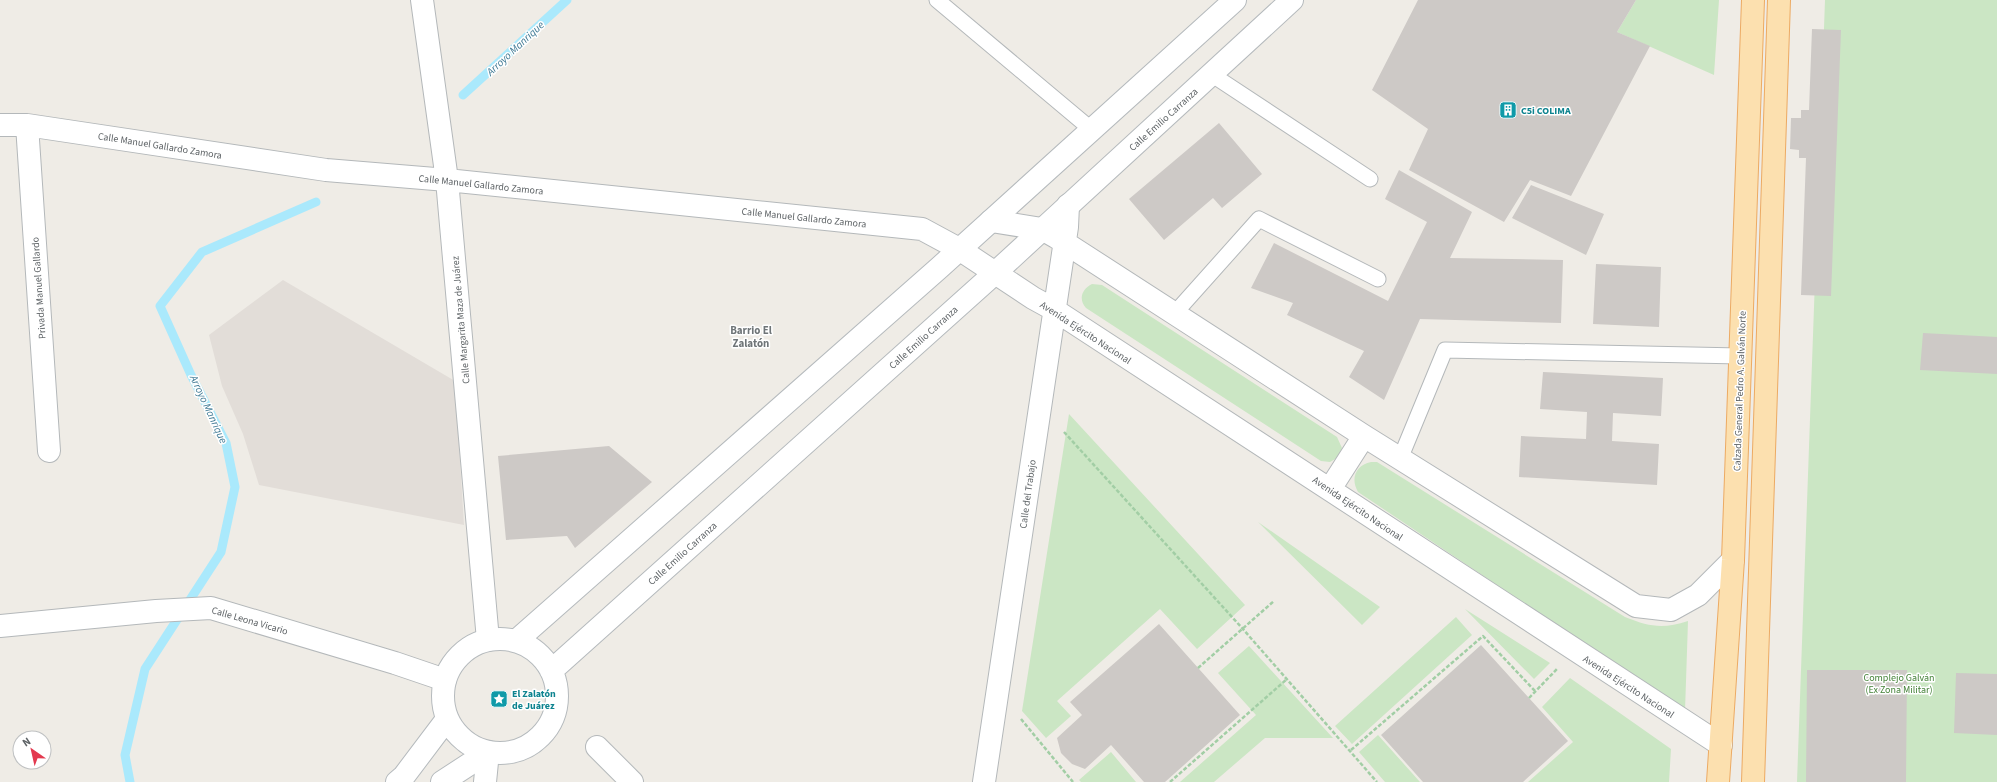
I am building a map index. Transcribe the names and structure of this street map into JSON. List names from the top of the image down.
{
  "streets": {
    "main road": ["Calzada General Pedro A. Galván Norte"],
    "street": [
      "Calle Emilio Carranza",
      "Calle Manuel Gallardo Zamora",
      "Privada Manuel Gallardo",
      "Calle Margarita Maza de Juárez",
      "Avenida Ejército Nacional",
      "Calle del Trabajo",
      "Calle Leona Vicario"
    ]
  },
  "crossings": [
    ["Calle Emilio Carranza", "Calle Manuel Gallardo Zamora"],
    ["Calle Emilio Carranza", "Calle Margarita Maza de Juárez"],
    ["Calle Emilio Carranza", "Avenida Ejército Nacional"],
    ["Calle Emilio Carranza", "Calle del Trabajo"],
    ["Calle Emilio Carranza", "Calle Leona Vicario"],
    ["Calle Manuel Gallardo Zamora", "Privada Manuel Gallardo"],
    ["Calle Manuel Gallardo Zamora", "Calle Margarita Maza de Juárez"],
    ["Calle Manuel Gallardo Zamora", "Avenida Ejército Nacional"],
    ["Calle Margarita Maza de Juárez", "Calle Leona Vicario"],
    ["Avenida Ejército Nacional", "Calzada General Pedro A. Galván Norte"],
    ["Avenida Ejército Nacional", "Calle del Trabajo"]
  ],
  "districts": ["Barrio El Zalatón"],
  "water": ["Arroyo Manrique"],
  "parks": ["Complejo Galván (Ex Zona Militar)"],
  "places": {
    "building": ["C5i COLIMA"],
    "place": ["El Zalatón de Juárez"]
  },
  "north": "top left"
}
